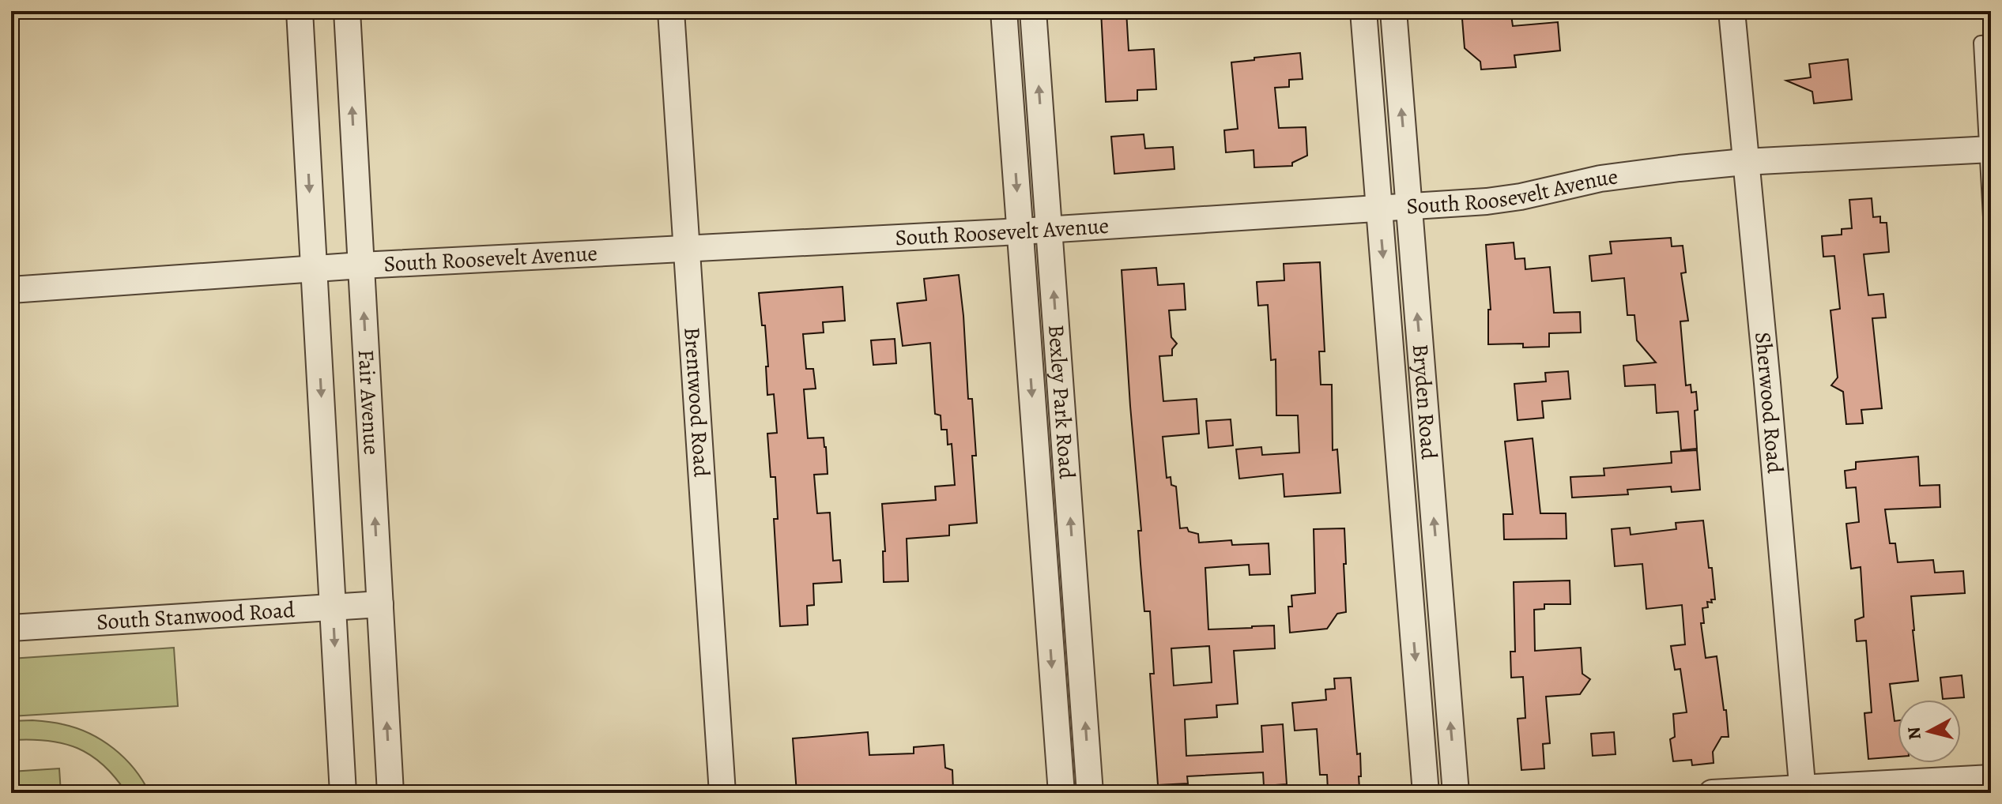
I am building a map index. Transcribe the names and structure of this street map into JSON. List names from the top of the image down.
{
  "streets": {
    "street": [
      "South Roosevelt Avenue",
      "Fair Avenue",
      "Brentwood Road",
      "Bexley Park Road",
      "Bryden Road",
      "Sherwood Road",
      "South Stanwood Road"
    ]
  },
  "crossings": [
    ["South Roosevelt Avenue", "Fair Avenue"],
    ["South Roosevelt Avenue", "Brentwood Road"],
    ["South Roosevelt Avenue", "Bexley Park Road"],
    ["South Roosevelt Avenue", "Bryden Road"],
    ["South Roosevelt Avenue", "Sherwood Road"],
    ["Fair Avenue", "South Stanwood Road"]
  ],
  "north": "left"
}
